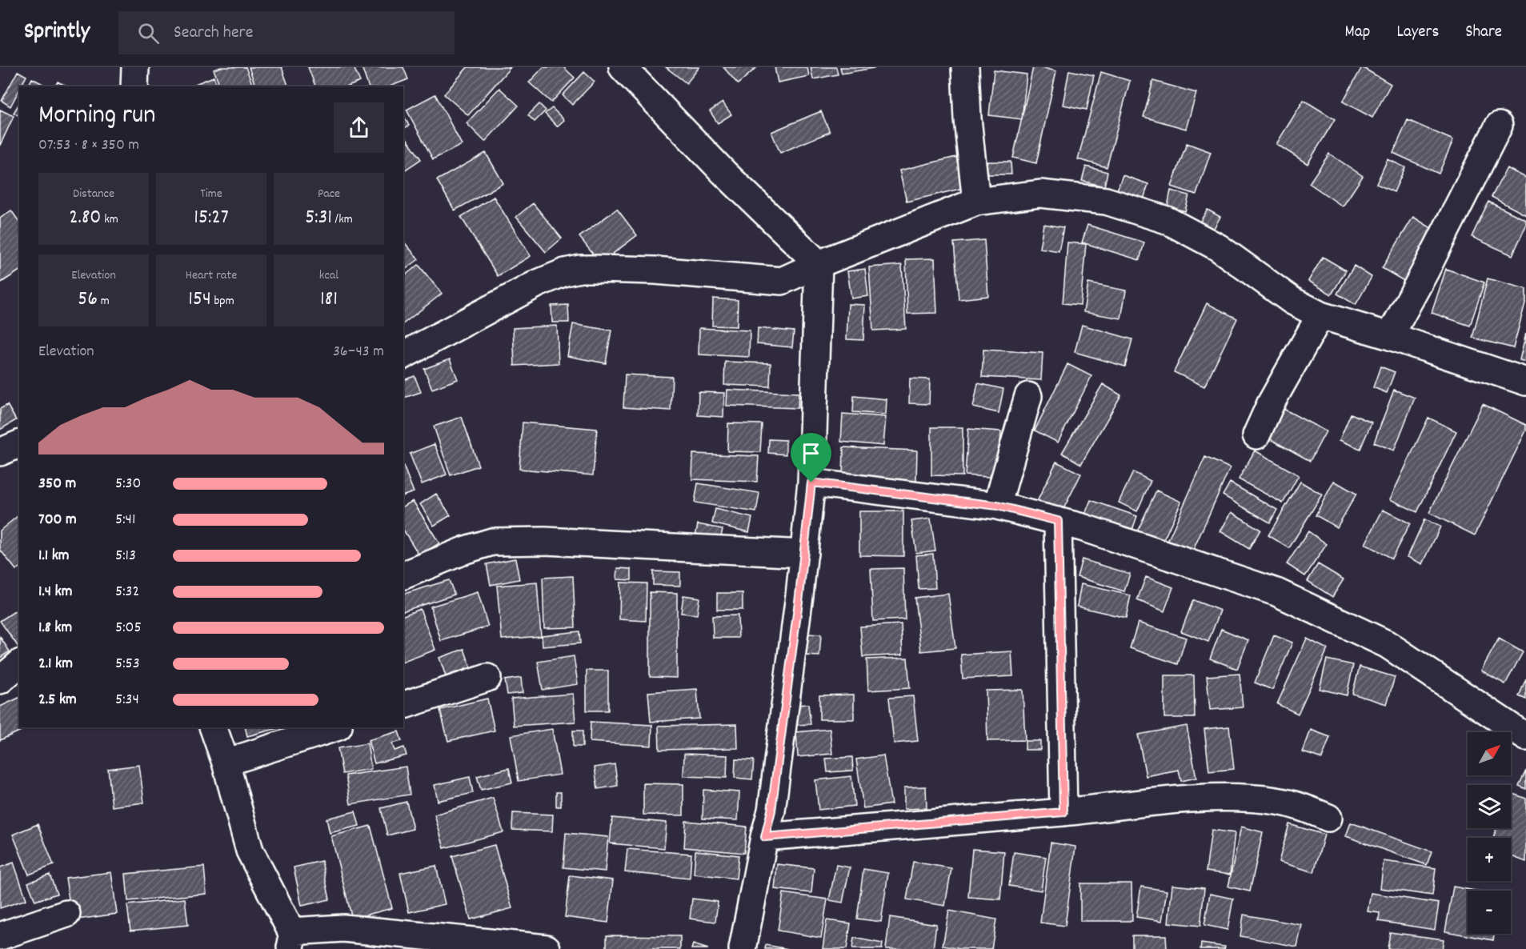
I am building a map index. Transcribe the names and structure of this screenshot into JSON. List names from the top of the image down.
{
  "north": "top right",
  "page": {
    "header": "Sprintly",
    "search": "Search here",
    "nav": ["Map", "Layers", "Share"],
    "heading": ["Morning run", "07:53 · 8 × 350 m"],
    "stats": [
      ["Distance", "2.80 km"],
      ["Time", "15:27"],
      ["Pace", "5:31 /km"],
      ["Elevation", "56 m"],
      ["Heart rate", "154 bpm"],
      ["kcal", "181"]
    ],
    "chart": ["Elevation", "36–43 m"],
    "list": [
      {
        "name": "350 m",
        "note": "5:30"
      },
      {
        "name": "700 m",
        "note": "5:41"
      },
      {
        "name": "1.1 km",
        "note": "5:13"
      },
      {
        "name": "1.4 km",
        "note": "5:32"
      },
      {
        "name": "1.8 km",
        "note": "5:05"
      },
      {
        "name": "2.1 km",
        "note": "5:53"
      },
      {
        "name": "2.5 km",
        "note": "5:34"
      }
    ],
    "map_buttons": ["+", "−"]
  }
}
